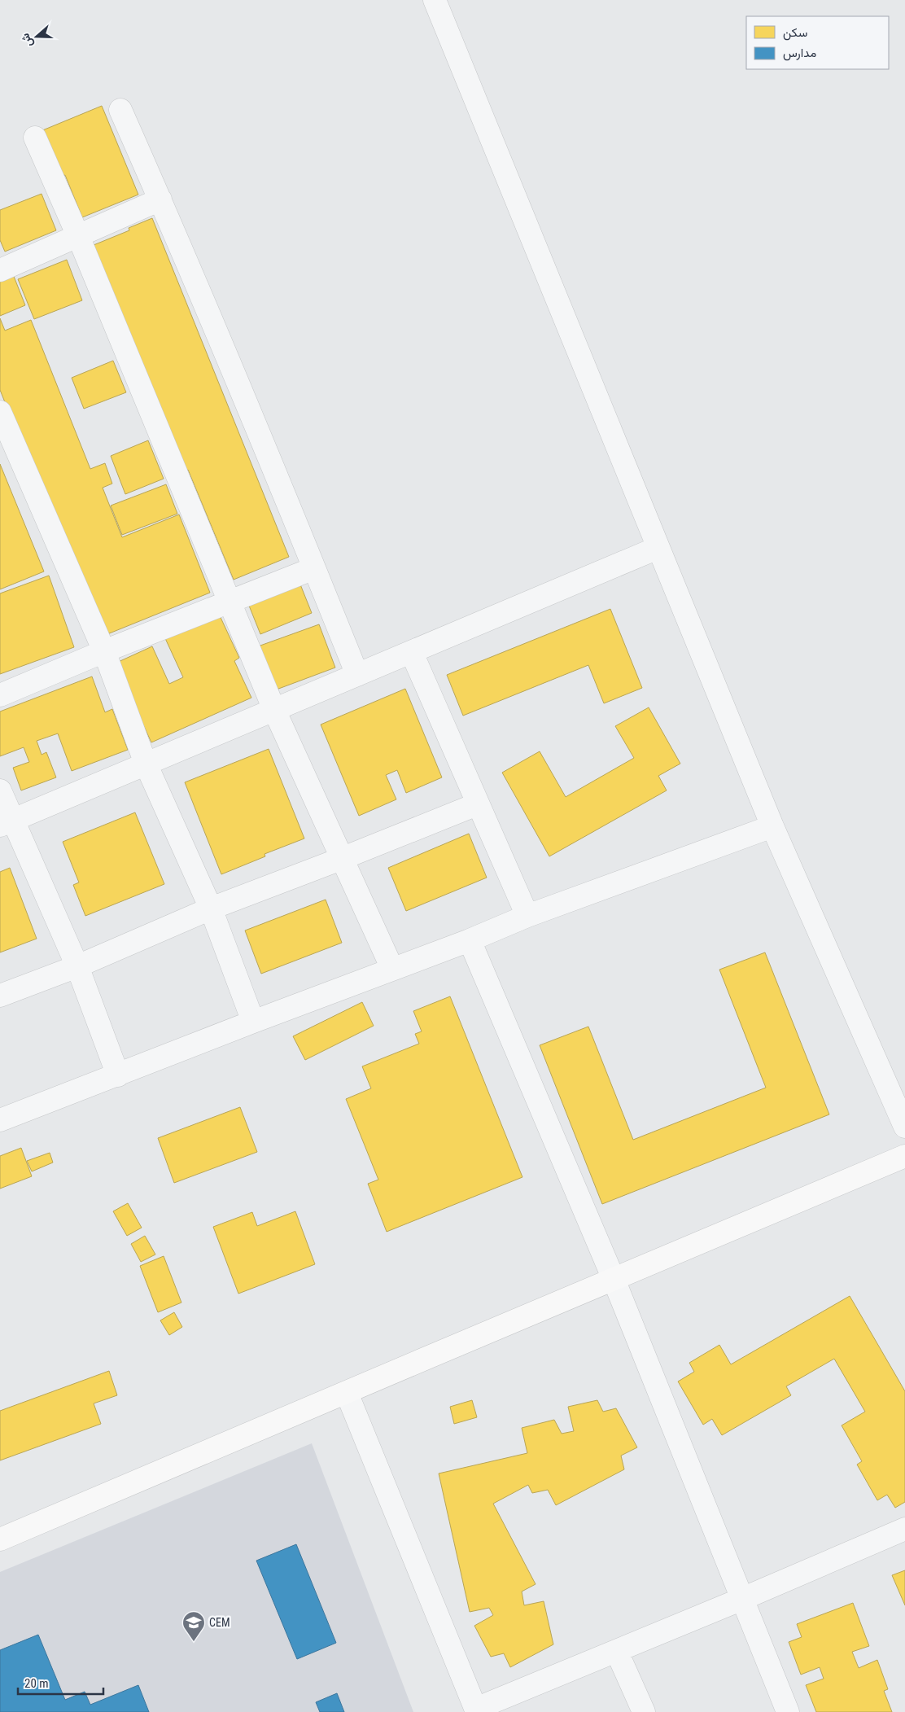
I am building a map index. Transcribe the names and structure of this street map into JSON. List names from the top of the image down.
{
  "places": {
    "school or university": ["CEM"]
  },
  "legend": ["سكن", "مدارس"],
  "scale_bar": "20 m",
  "north": "left"
}
